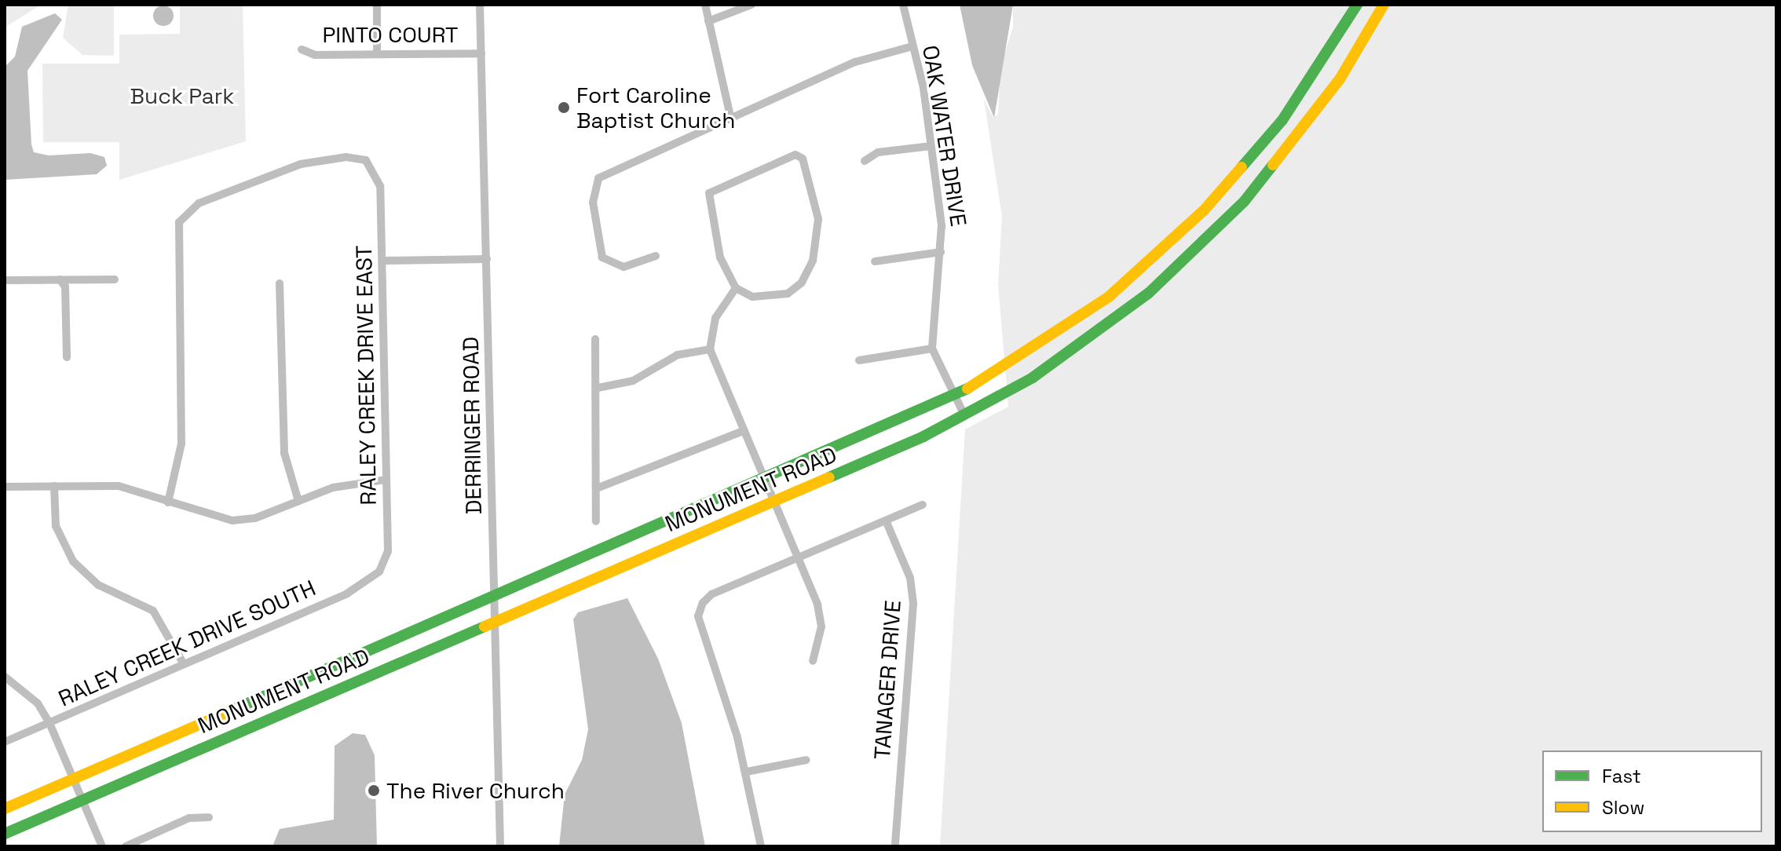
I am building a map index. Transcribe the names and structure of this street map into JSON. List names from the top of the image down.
{
  "streets": {
    "main road": ["MONUMENT ROAD"],
    "street": [
      "PINTO COURT",
      "OAK WATER DRIVE",
      "RALEY CREEK DRIVE EAST",
      "DERRINGER ROAD",
      "RALEY CREEK DRIVE SOUTH",
      "TANAGER DRIVE"
    ]
  },
  "crossings": [
    ["PINTO COURT", "DERRINGER ROAD"],
    ["OAK WATER DRIVE", "MONUMENT ROAD"],
    ["RALEY CREEK DRIVE EAST", "RALEY CREEK DRIVE SOUTH"],
    ["DERRINGER ROAD", "MONUMENT ROAD"]
  ],
  "parks": ["Buck Park"],
  "places": ["Fort Caroline Baptist Church", "The River Church"],
  "legend": ["Fast", "Slow"]
}
